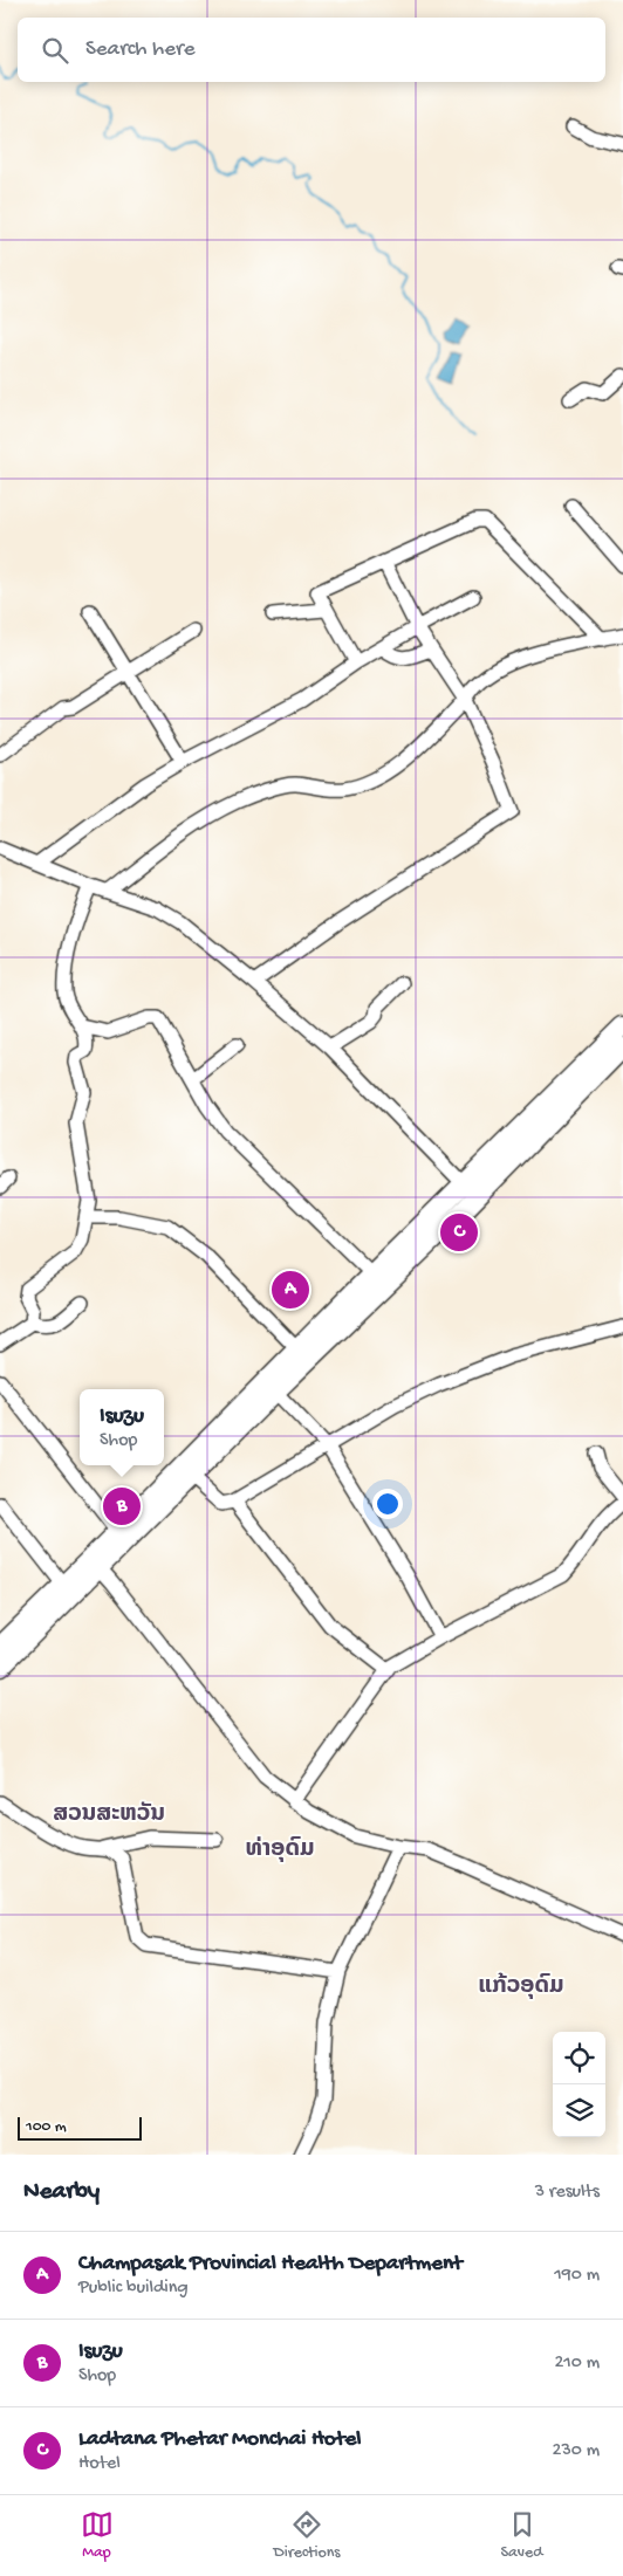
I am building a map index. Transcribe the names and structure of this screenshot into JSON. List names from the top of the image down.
{
  "districts": ["ສວນສະຫວັນ", "ທ່າອຸດົມ", "ແກ້ວອຸດົມ"],
  "scale_bar": "100 m",
  "page": {
    "search": "Search here",
    "pins": ["C", "A", "B"],
    "popup": ["Isuzu", "Shop"],
    "scale": "100 m",
    "heading": ["Nearby", "3 results"],
    "list": [
      {
        "mark": "A",
        "name": "Champasak Provincial Health Department",
        "note": "Public building",
        "value": "190 m"
      },
      {
        "mark": "B",
        "name": "Isuzu",
        "note": "Shop",
        "value": "210 m"
      },
      {
        "mark": "C",
        "name": "Ladtana Phetar Monchai Hotel",
        "note": "Hotel",
        "value": "230 m"
      }
    ],
    "nav": ["Map", "Directions", "Saved"]
  }
}
